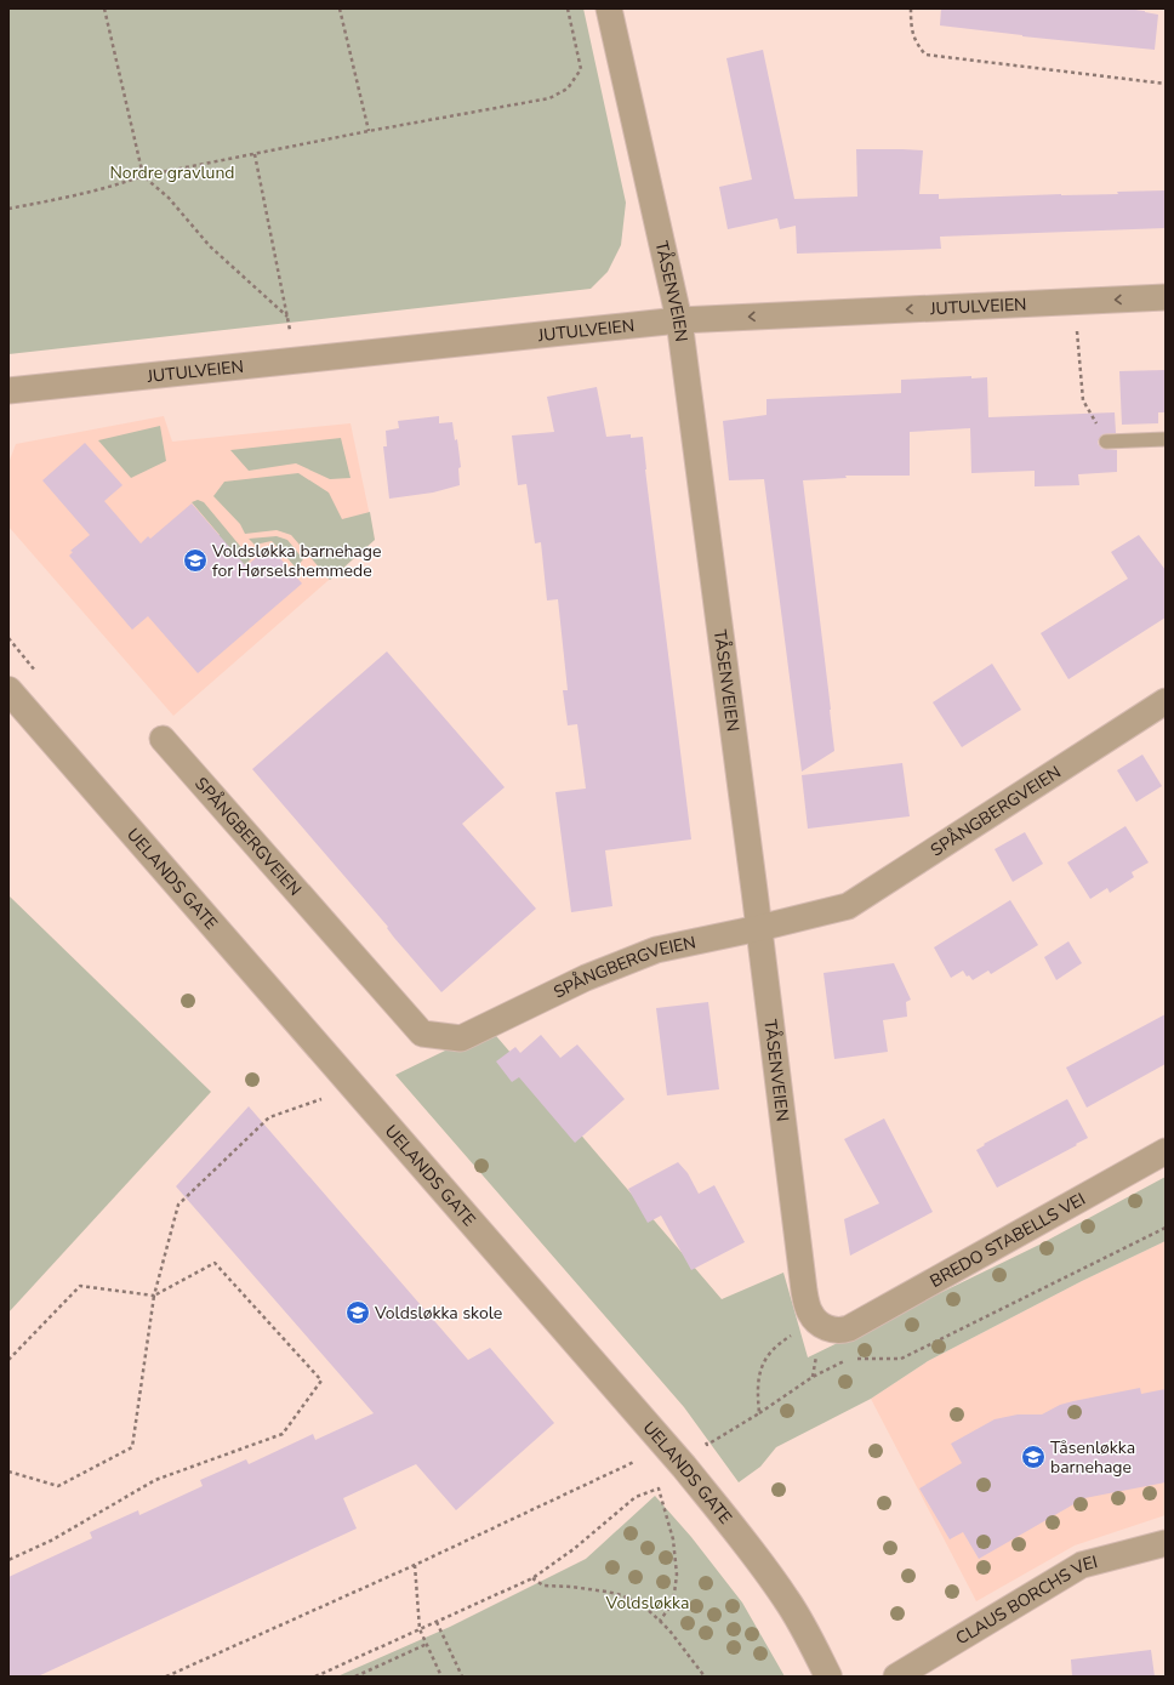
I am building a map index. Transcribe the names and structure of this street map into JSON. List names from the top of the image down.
{
  "streets": {
    "street": [
      "TÅSENVEIEN",
      "JUTULVEIEN",
      "SPÅNGBERGVEIEN",
      "UELANDS GATE",
      "BREDO STABELLS VEI",
      "CLAUS BORCHS VEI"
    ]
  },
  "crossings": [
    ["TÅSENVEIEN", "JUTULVEIEN"],
    ["TÅSENVEIEN", "SPÅNGBERGVEIEN"],
    ["TÅSENVEIEN", "BREDO STABELLS VEI"]
  ],
  "one_way": ["JUTULVEIEN"],
  "parks": ["Nordre gravlund", "Voldsløkka"],
  "places": {
    "school or university": ["Voldsløkka barnehage for Hørselshemmede", "Voldsløkka skole", "Tåsenløkka barnehage"]
  }
}
